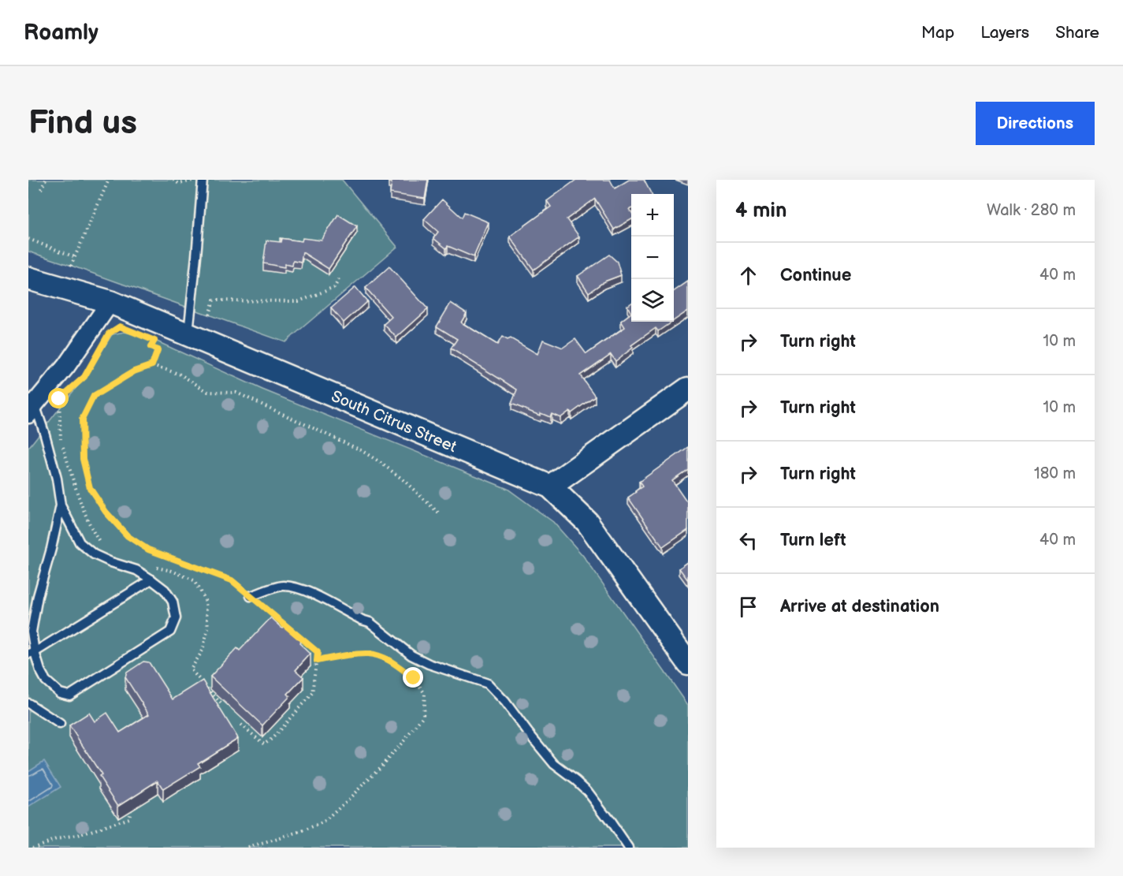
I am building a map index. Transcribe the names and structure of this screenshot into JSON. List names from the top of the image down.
{
  "streets": {
    "street": ["South Citrus Street"]
  },
  "page": {
    "header": "Roamly",
    "nav": ["Map", "Layers", "Share"],
    "buttons": "Directions",
    "title": "Find us",
    "heading": ["4 min", "Walk · 280 m"],
    "map_buttons": ["+", "−"],
    "list": [
      ["Continue", "40 m"],
      ["Turn right", "10 m"],
      ["Turn right", "10 m"],
      ["Turn right", "180 m"],
      ["Turn left", "40 m"],
      "Arrive at destination"
    ]
  }
}
